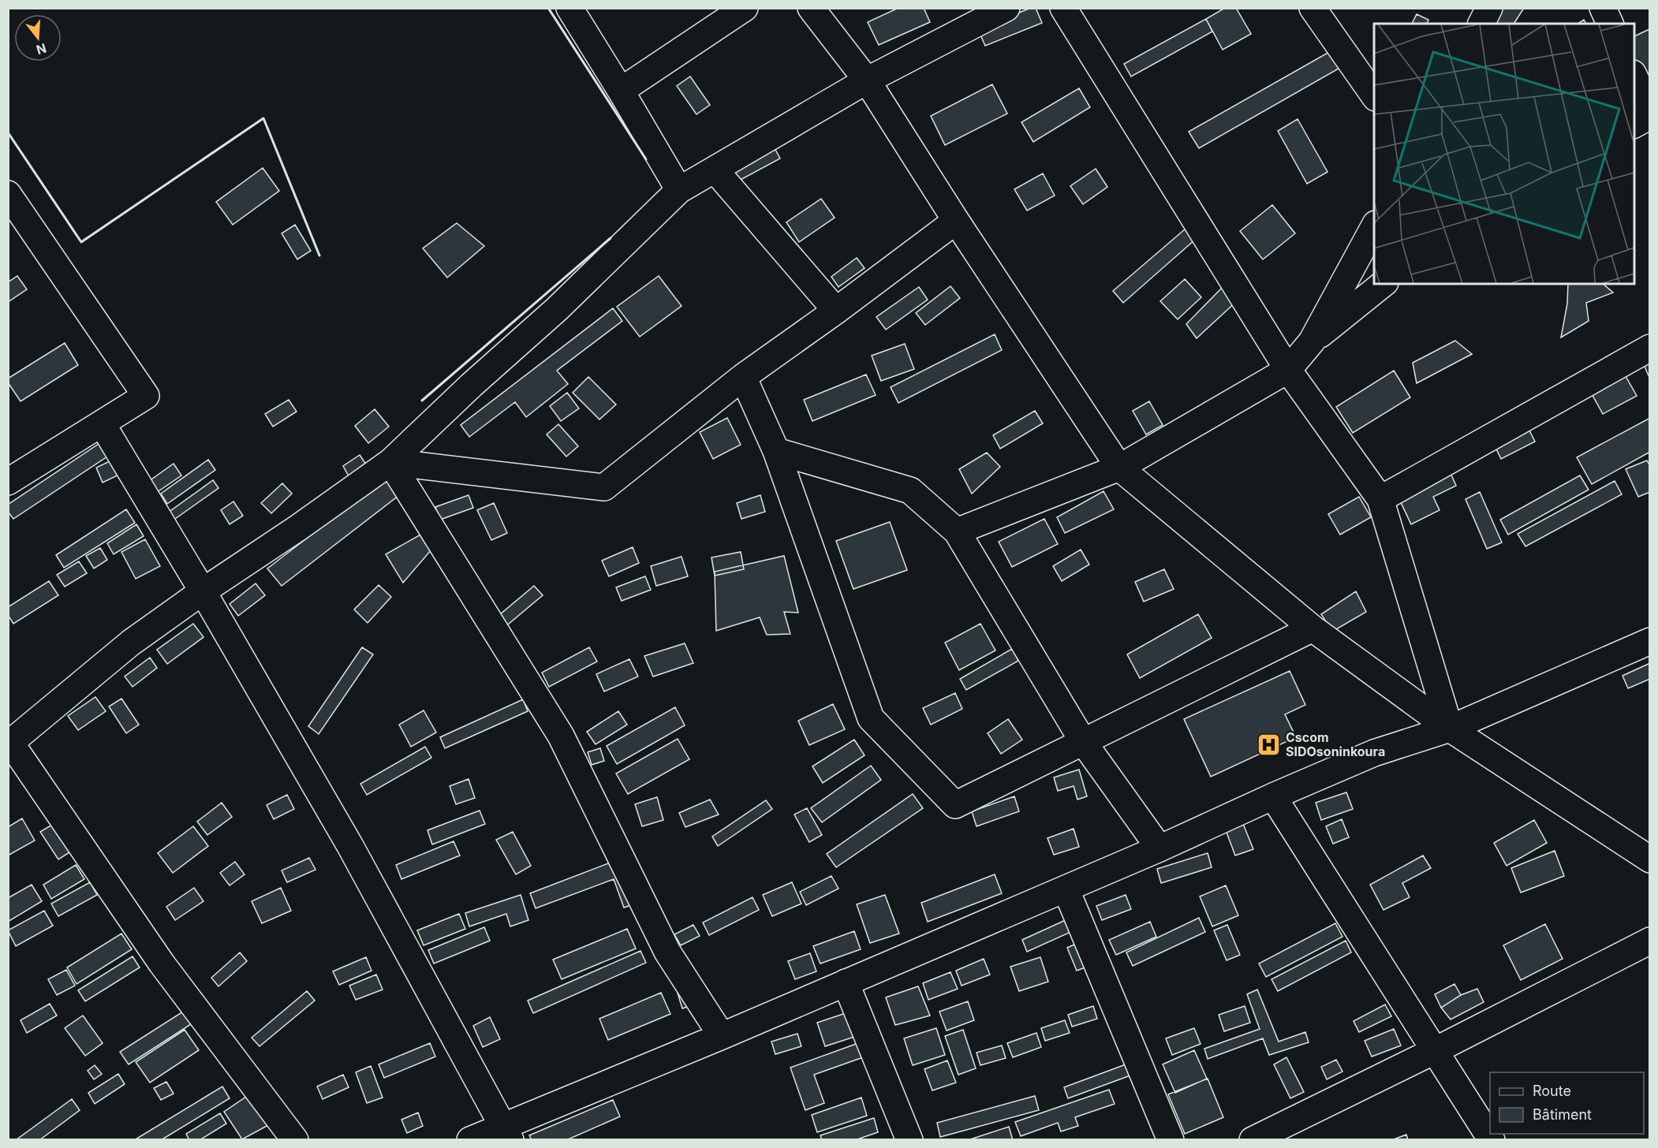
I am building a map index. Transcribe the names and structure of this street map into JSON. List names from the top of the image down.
{
  "places": {
    "hospital": ["Cscom SIDOsoninkoura"]
  },
  "legend": ["Route", "Bâtiment"],
  "north": "bottom"
}
